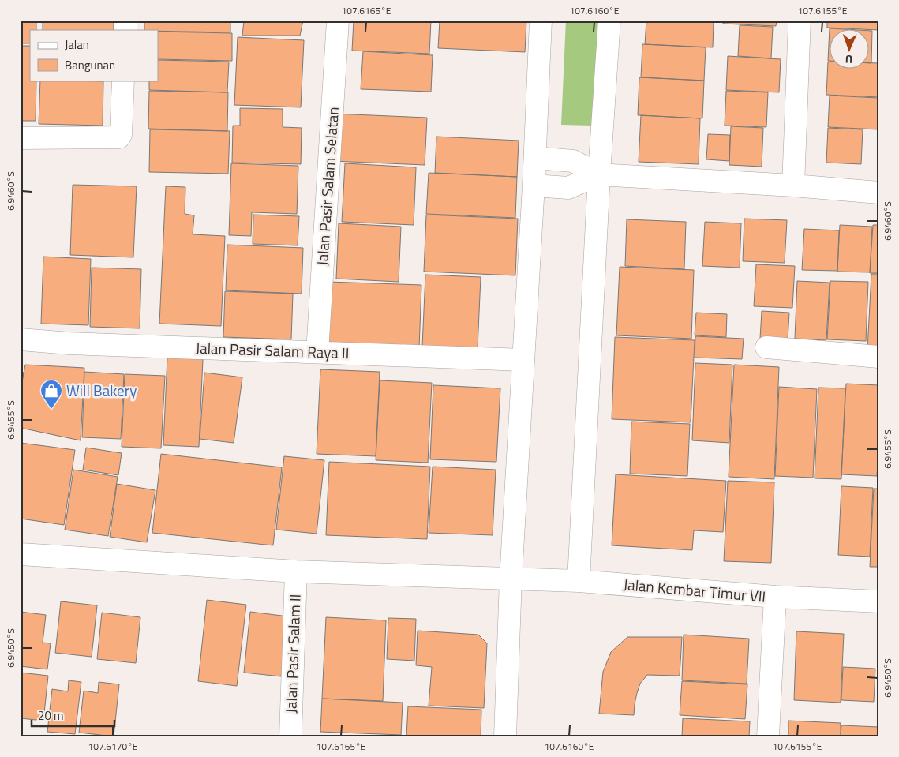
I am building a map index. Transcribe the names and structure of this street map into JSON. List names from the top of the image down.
{
  "streets": {
    "street": [
      "Jalan Pasir Salam Selatan",
      "Jalan Pasir Salam Raya II",
      "Jalan Kembar Timur VII",
      "Jalan Pasir Salam II"
    ]
  },
  "crossings": [
    ["Jalan Pasir Salam Selatan", "Jalan Pasir Salam Raya II"],
    ["Jalan Kembar Timur VII", "Jalan Pasir Salam II"]
  ],
  "places": {
    "shop": ["Will Bakery"]
  },
  "legend": ["Jalan", "Bangunan"],
  "scale_bar": "20 m",
  "north": "bottom",
  "coordinates": [
    "107.6165°E",
    "107.6160°E",
    "107.6155°E",
    "6.9460°S",
    "6.9455°S",
    "6.9450°S",
    "107.6170°E"
  ]
}
